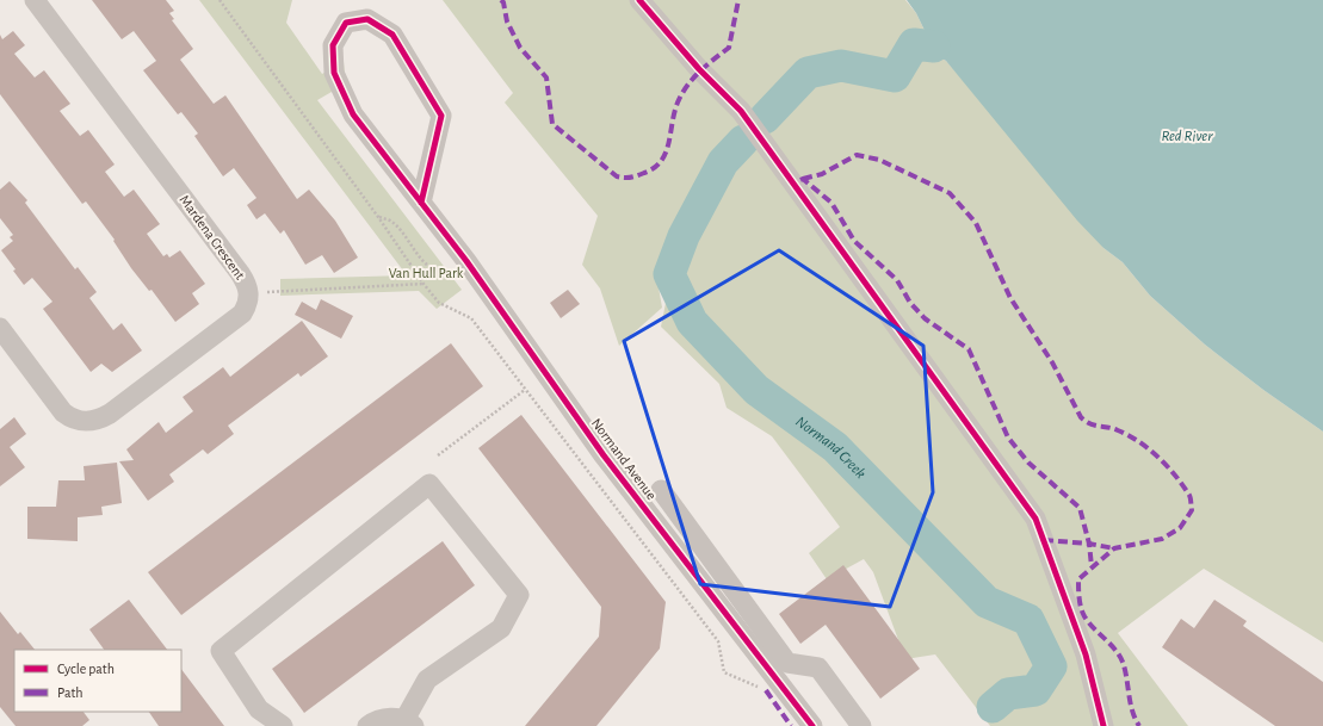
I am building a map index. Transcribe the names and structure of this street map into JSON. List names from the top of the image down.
{
  "streets": {
    "street": ["Mardena Crescent", "Normand Avenue"]
  },
  "water": ["Red River", "Normand Creek"],
  "parks": ["Van Hull Park"],
  "legend": ["Cycle path", "Path"]
}
